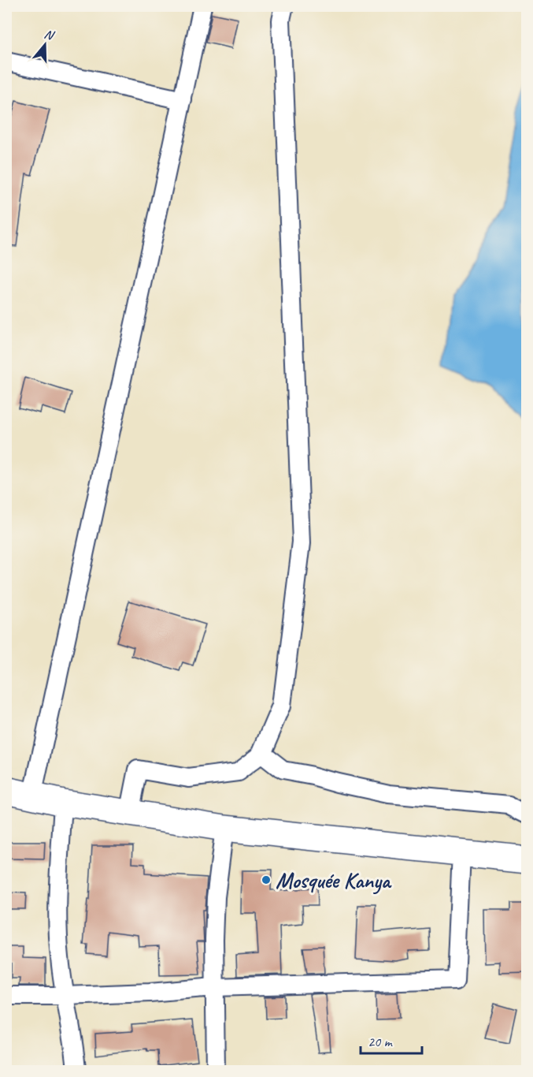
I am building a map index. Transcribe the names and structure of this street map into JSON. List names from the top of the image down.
{
  "places": ["Mosquée Kanya"],
  "scale_bar": "20 m",
  "north": "top"
}
